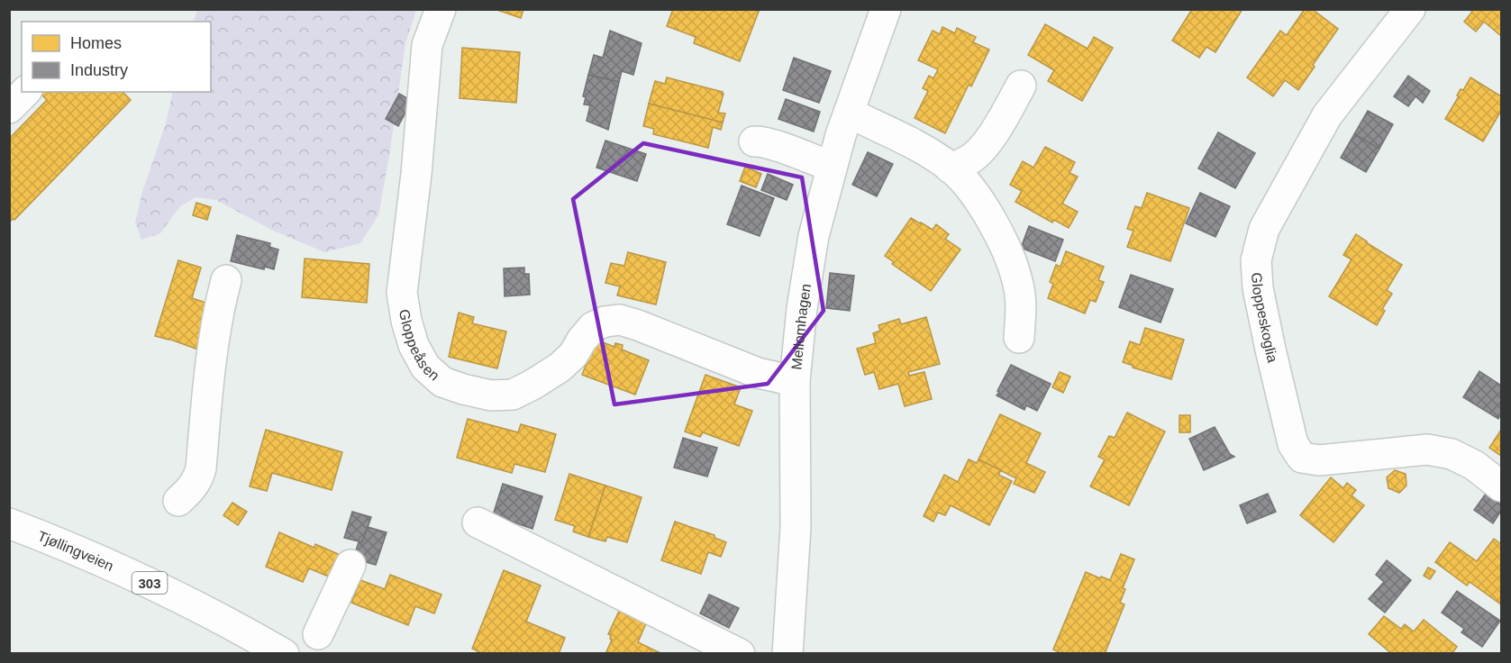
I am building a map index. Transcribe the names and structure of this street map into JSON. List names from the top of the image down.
{
  "streets": {
    "street": [
      "Gloppeskoglia",
      "Mellomhagen",
      "Gloppeåsen",
      "Tjøllingveien",
      "303"
    ]
  },
  "crossings": [
    ["Mellomhagen", "Gloppeåsen"]
  ],
  "legend": ["Homes", "Industry"]
}
